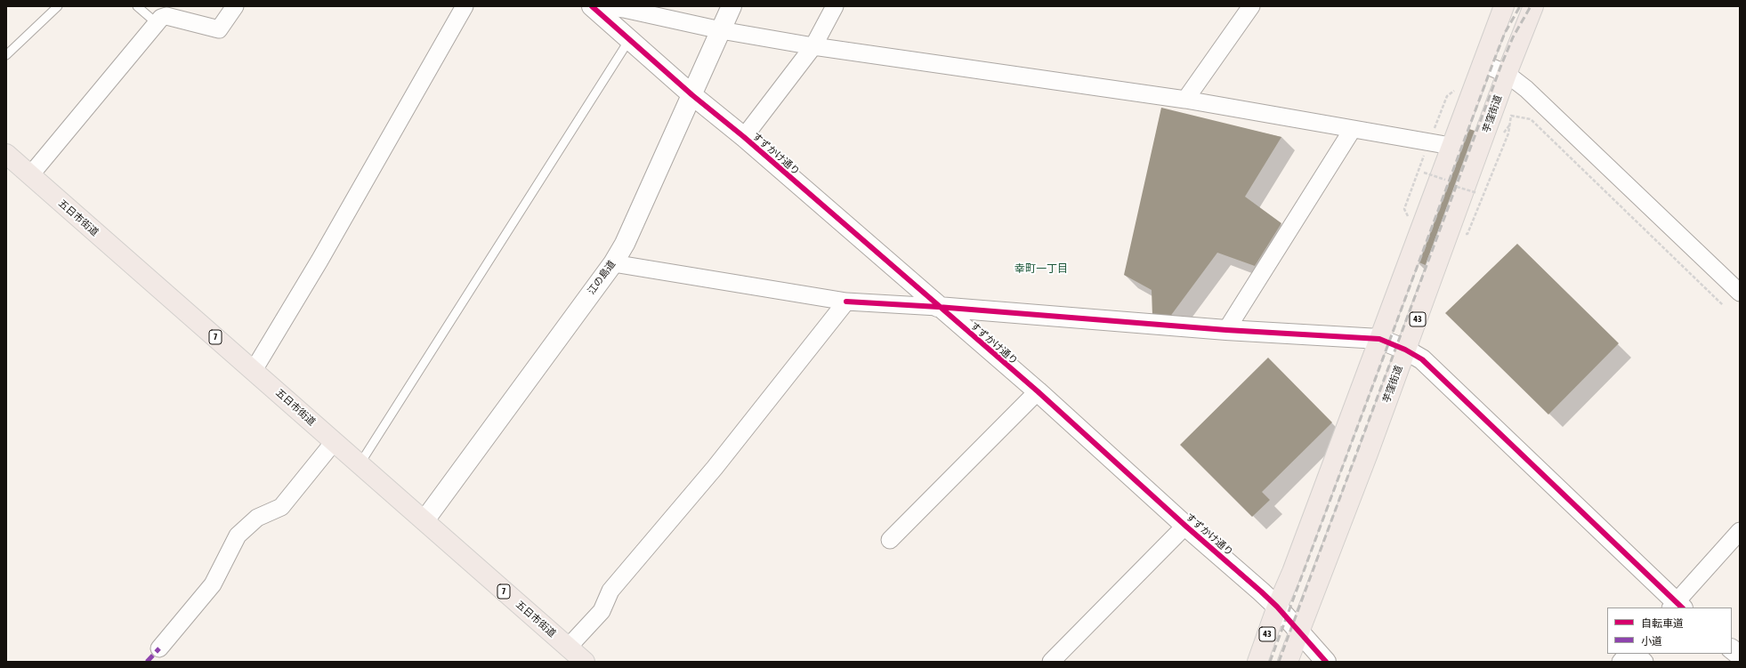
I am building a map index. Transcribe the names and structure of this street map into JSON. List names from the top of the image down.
{
  "streets": {
    "main road": [
      "芋窪街道",
      "五日市街道",
      "43",
      "7"
    ],
    "street": ["すずかけ通り", "江の島道"]
  },
  "crossings": [
    ["芋窪街道", "すずかけ通り"],
    ["すずかけ通り", "江の島道"],
    ["すずかけ通り", "43"],
    ["五日市街道", "江の島道"]
  ],
  "districts": ["幸町一丁目"],
  "legend": ["自転車道", "小道"]
}
